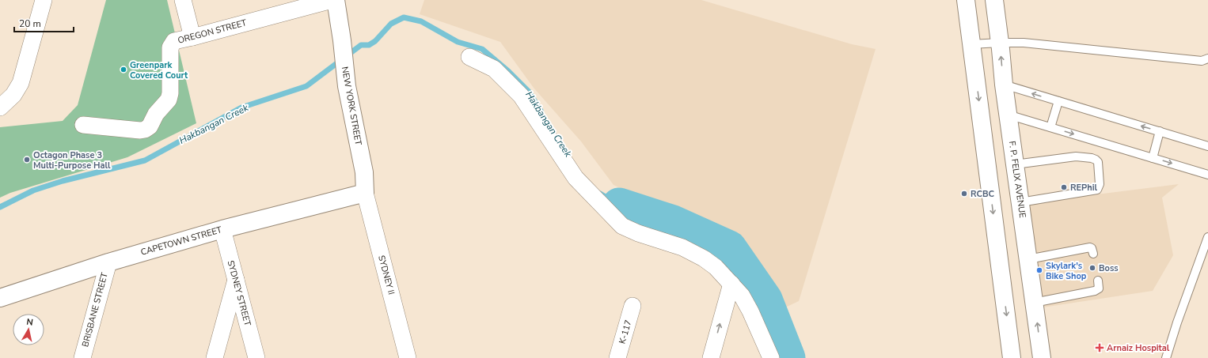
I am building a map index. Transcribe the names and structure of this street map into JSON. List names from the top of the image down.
{
  "streets": {
    "main road": ["NEW YORK STREET", "F. P. FELIX AVENUE", "CAPETOWN STREET"],
    "street": [
      "OREGON STREET",
      "SYDNEY II",
      "SYDNEY STREET",
      "BRISBANE STREET",
      "K-117"
    ]
  },
  "crossings": [
    ["NEW YORK STREET", "CAPETOWN STREET"],
    ["NEW YORK STREET", "SYDNEY II"],
    ["CAPETOWN STREET", "SYDNEY II"],
    ["CAPETOWN STREET", "SYDNEY STREET"],
    ["CAPETOWN STREET", "BRISBANE STREET"]
  ],
  "water": ["Hakbangan Creek"],
  "places": {
    "other": [
      "Greenpark Covered Court",
      "Octagon Phase 3 Multi-Purpose Hall",
      "REPhil",
      "RCBC",
      "Boss",
      "Skylark's Bike Shop"
    ],
    "health": ["Arnaiz Hospital"]
  },
  "scale_bar": "20 m",
  "north": "top"
}
